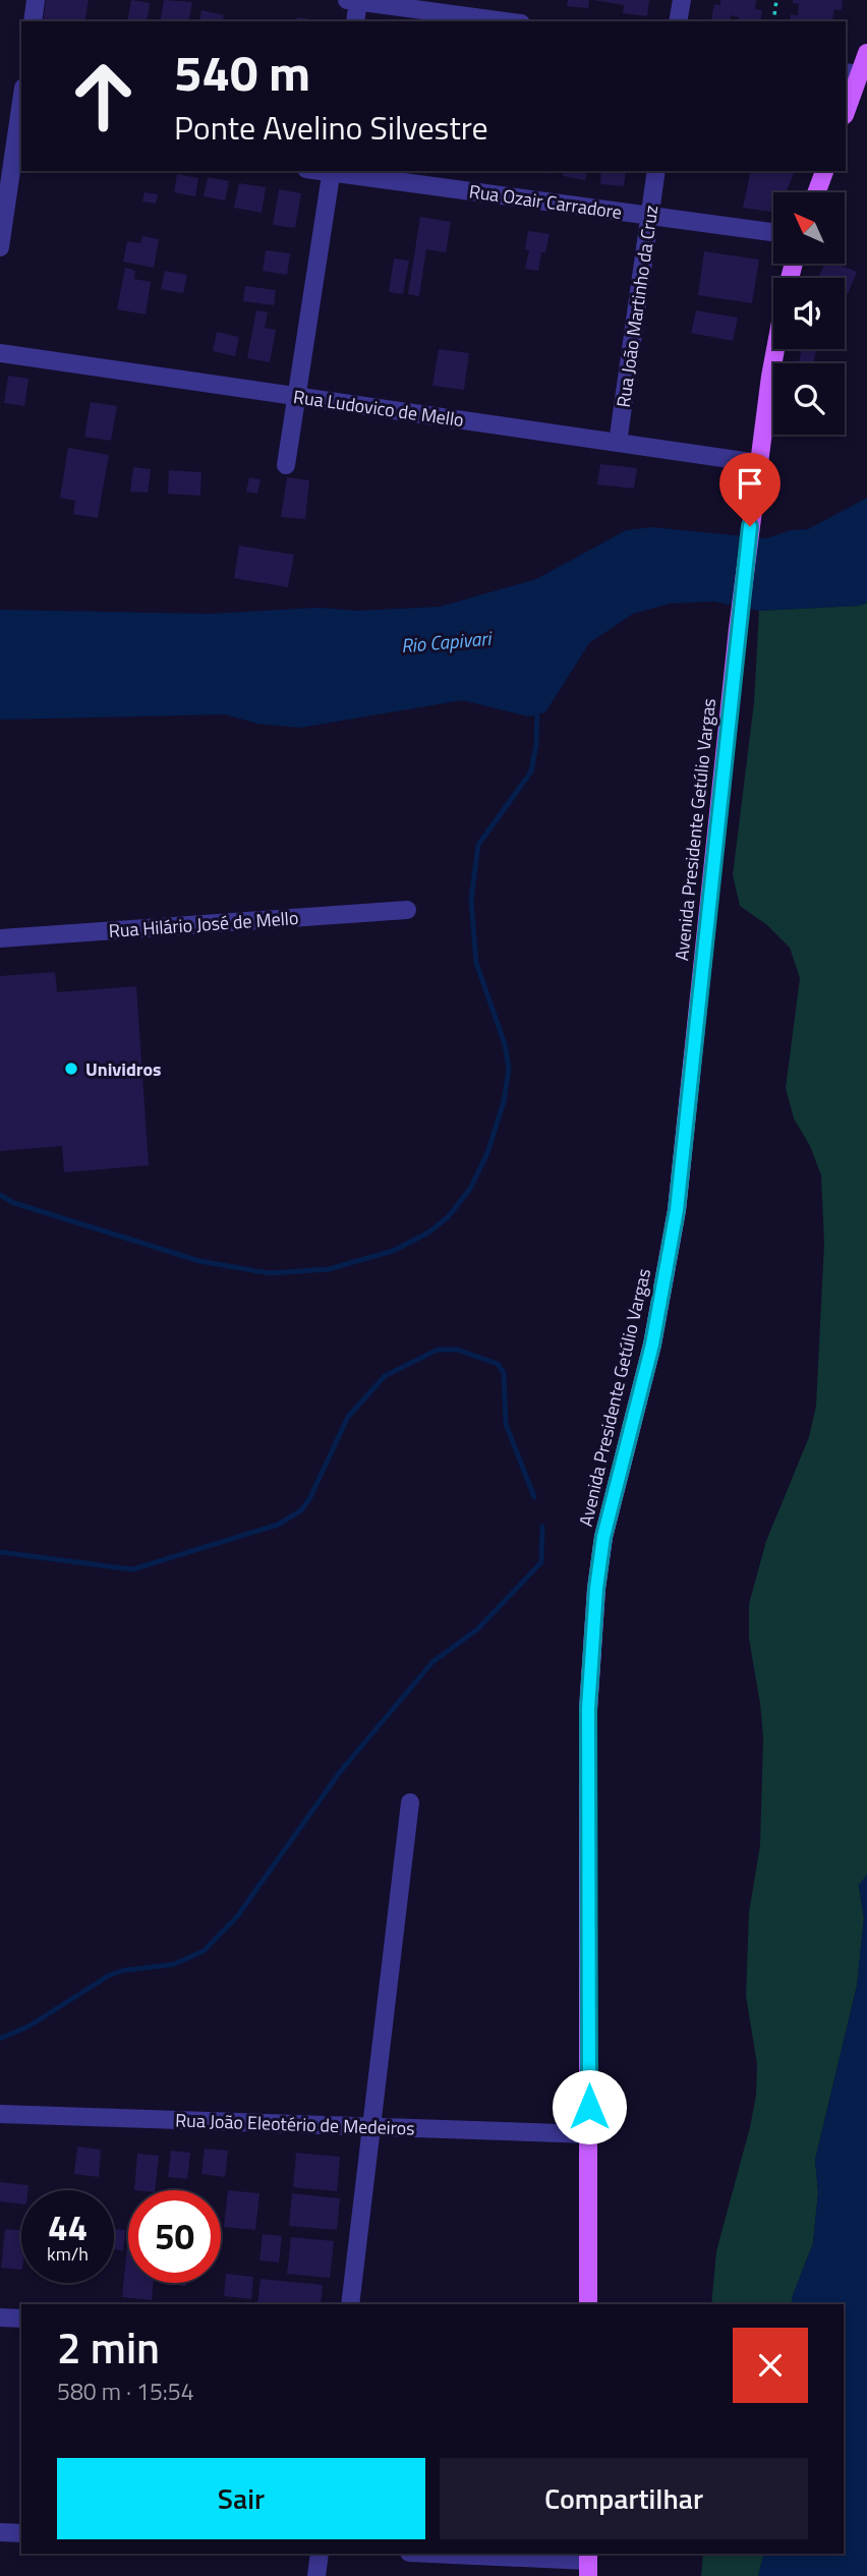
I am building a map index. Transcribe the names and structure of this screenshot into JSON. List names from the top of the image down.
{
  "streets": {
    "main road": ["Avenida Presidente Getúlio Vargas"],
    "street": [
      "Rua Ozair Carradore",
      "Rua João Martinho da Cruz",
      "Rua Ludovico de Mello",
      "Rua Hilário José de Mello",
      "Rua João Eleotério de Medeiros"
    ]
  },
  "crossings": [
    ["Rua Ozair Carradore", "Rua João Martinho da Cruz"],
    ["Rua João Martinho da Cruz", "Rua Ludovico de Mello"],
    ["Rua Ludovico de Mello", "Avenida Presidente Getúlio Vargas"],
    ["Avenida Presidente Getúlio Vargas", "Rua João Eleotério de Medeiros"]
  ],
  "water": ["Rio Capivari"],
  "places": ["Unividros"],
  "north": "top left",
  "page": {
    "turn": ["540 m", "Ponte Avelino Silvestre"],
    "speed": "44 km/h",
    "limit": "50",
    "heading": ["2 min", "580 m · 15:54"],
    "buttons": ["Sair", "Compartilhar"]
  }
}
